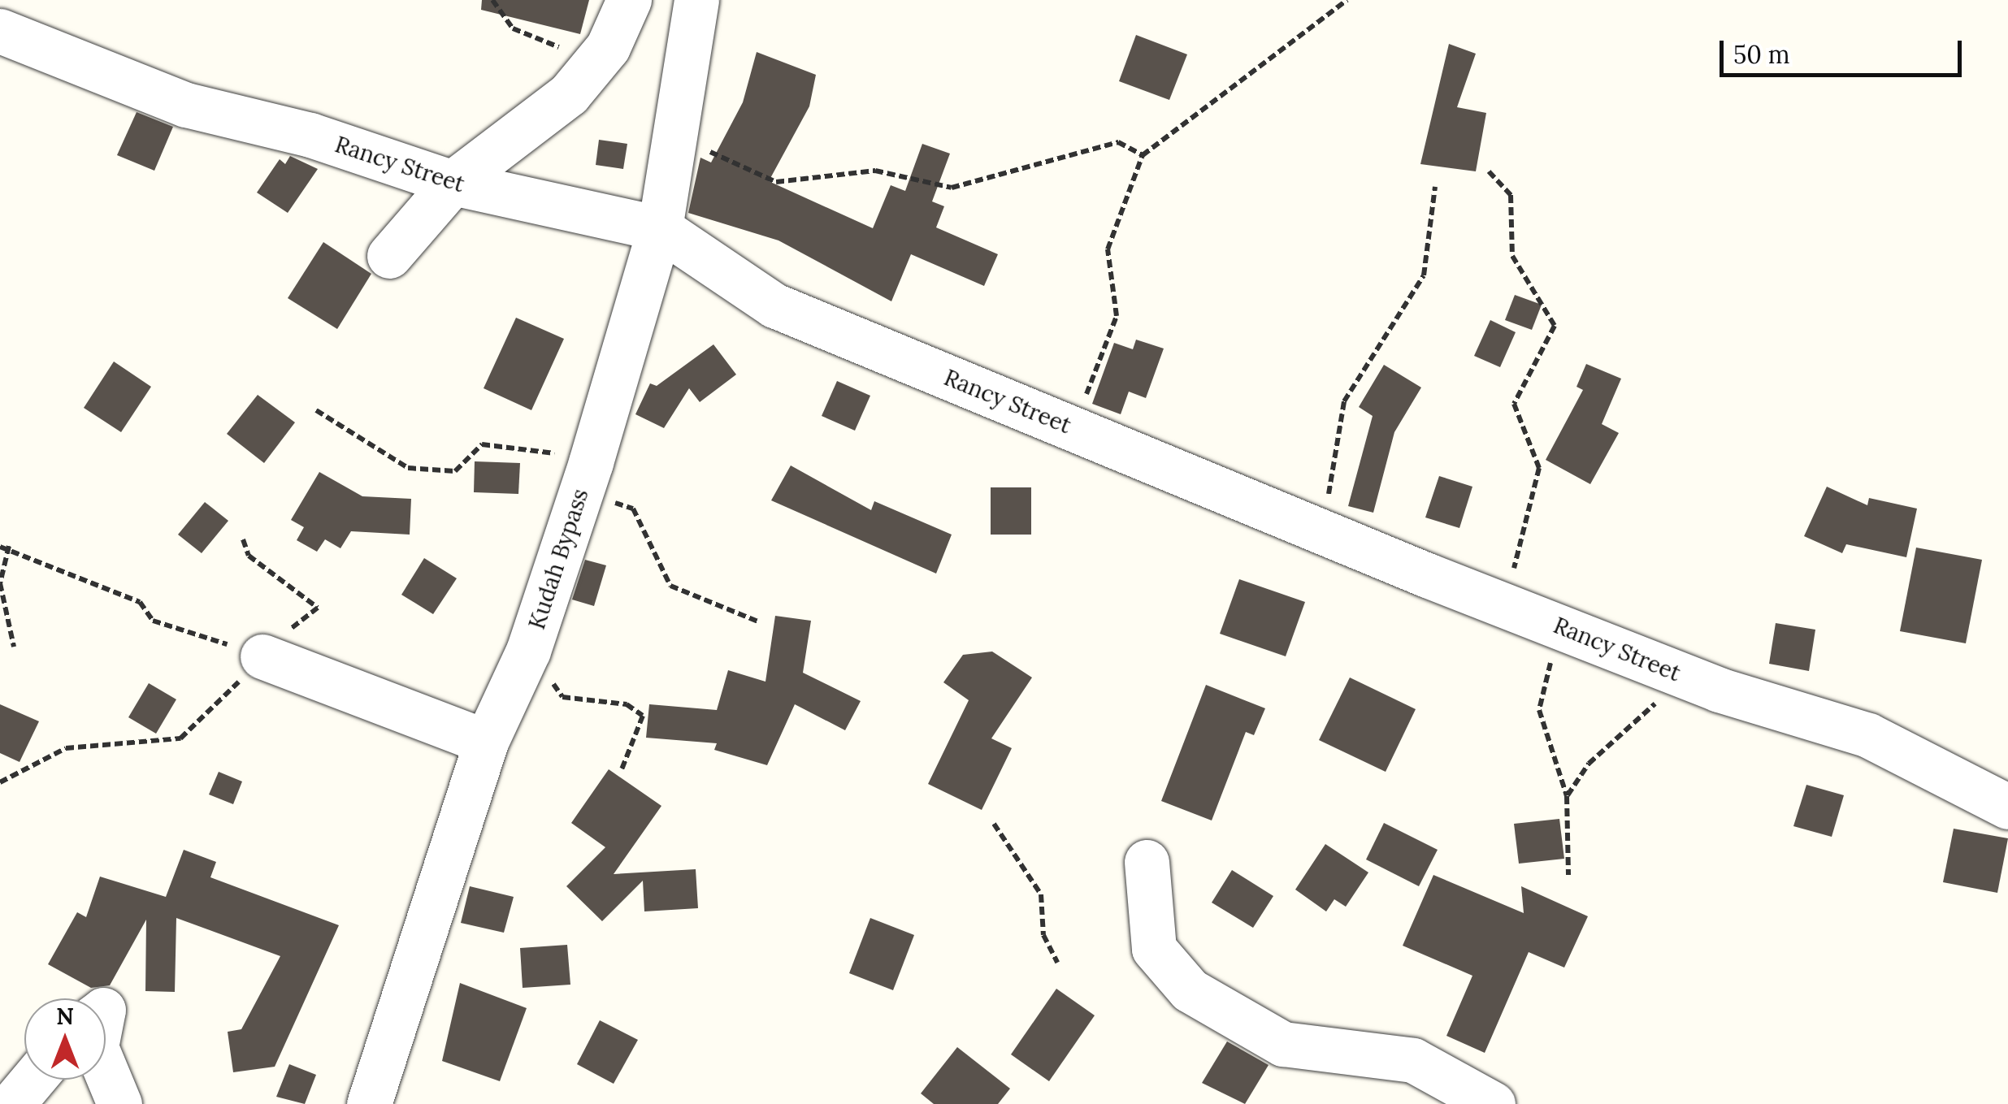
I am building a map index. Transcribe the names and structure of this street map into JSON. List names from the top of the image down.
{
  "streets": {
    "street": ["Rancy Street", "Kudah Bypass"]
  },
  "crossings": [
    ["Rancy Street", "Kudah Bypass"]
  ],
  "scale_bar": "50 m",
  "north": "top"
}
